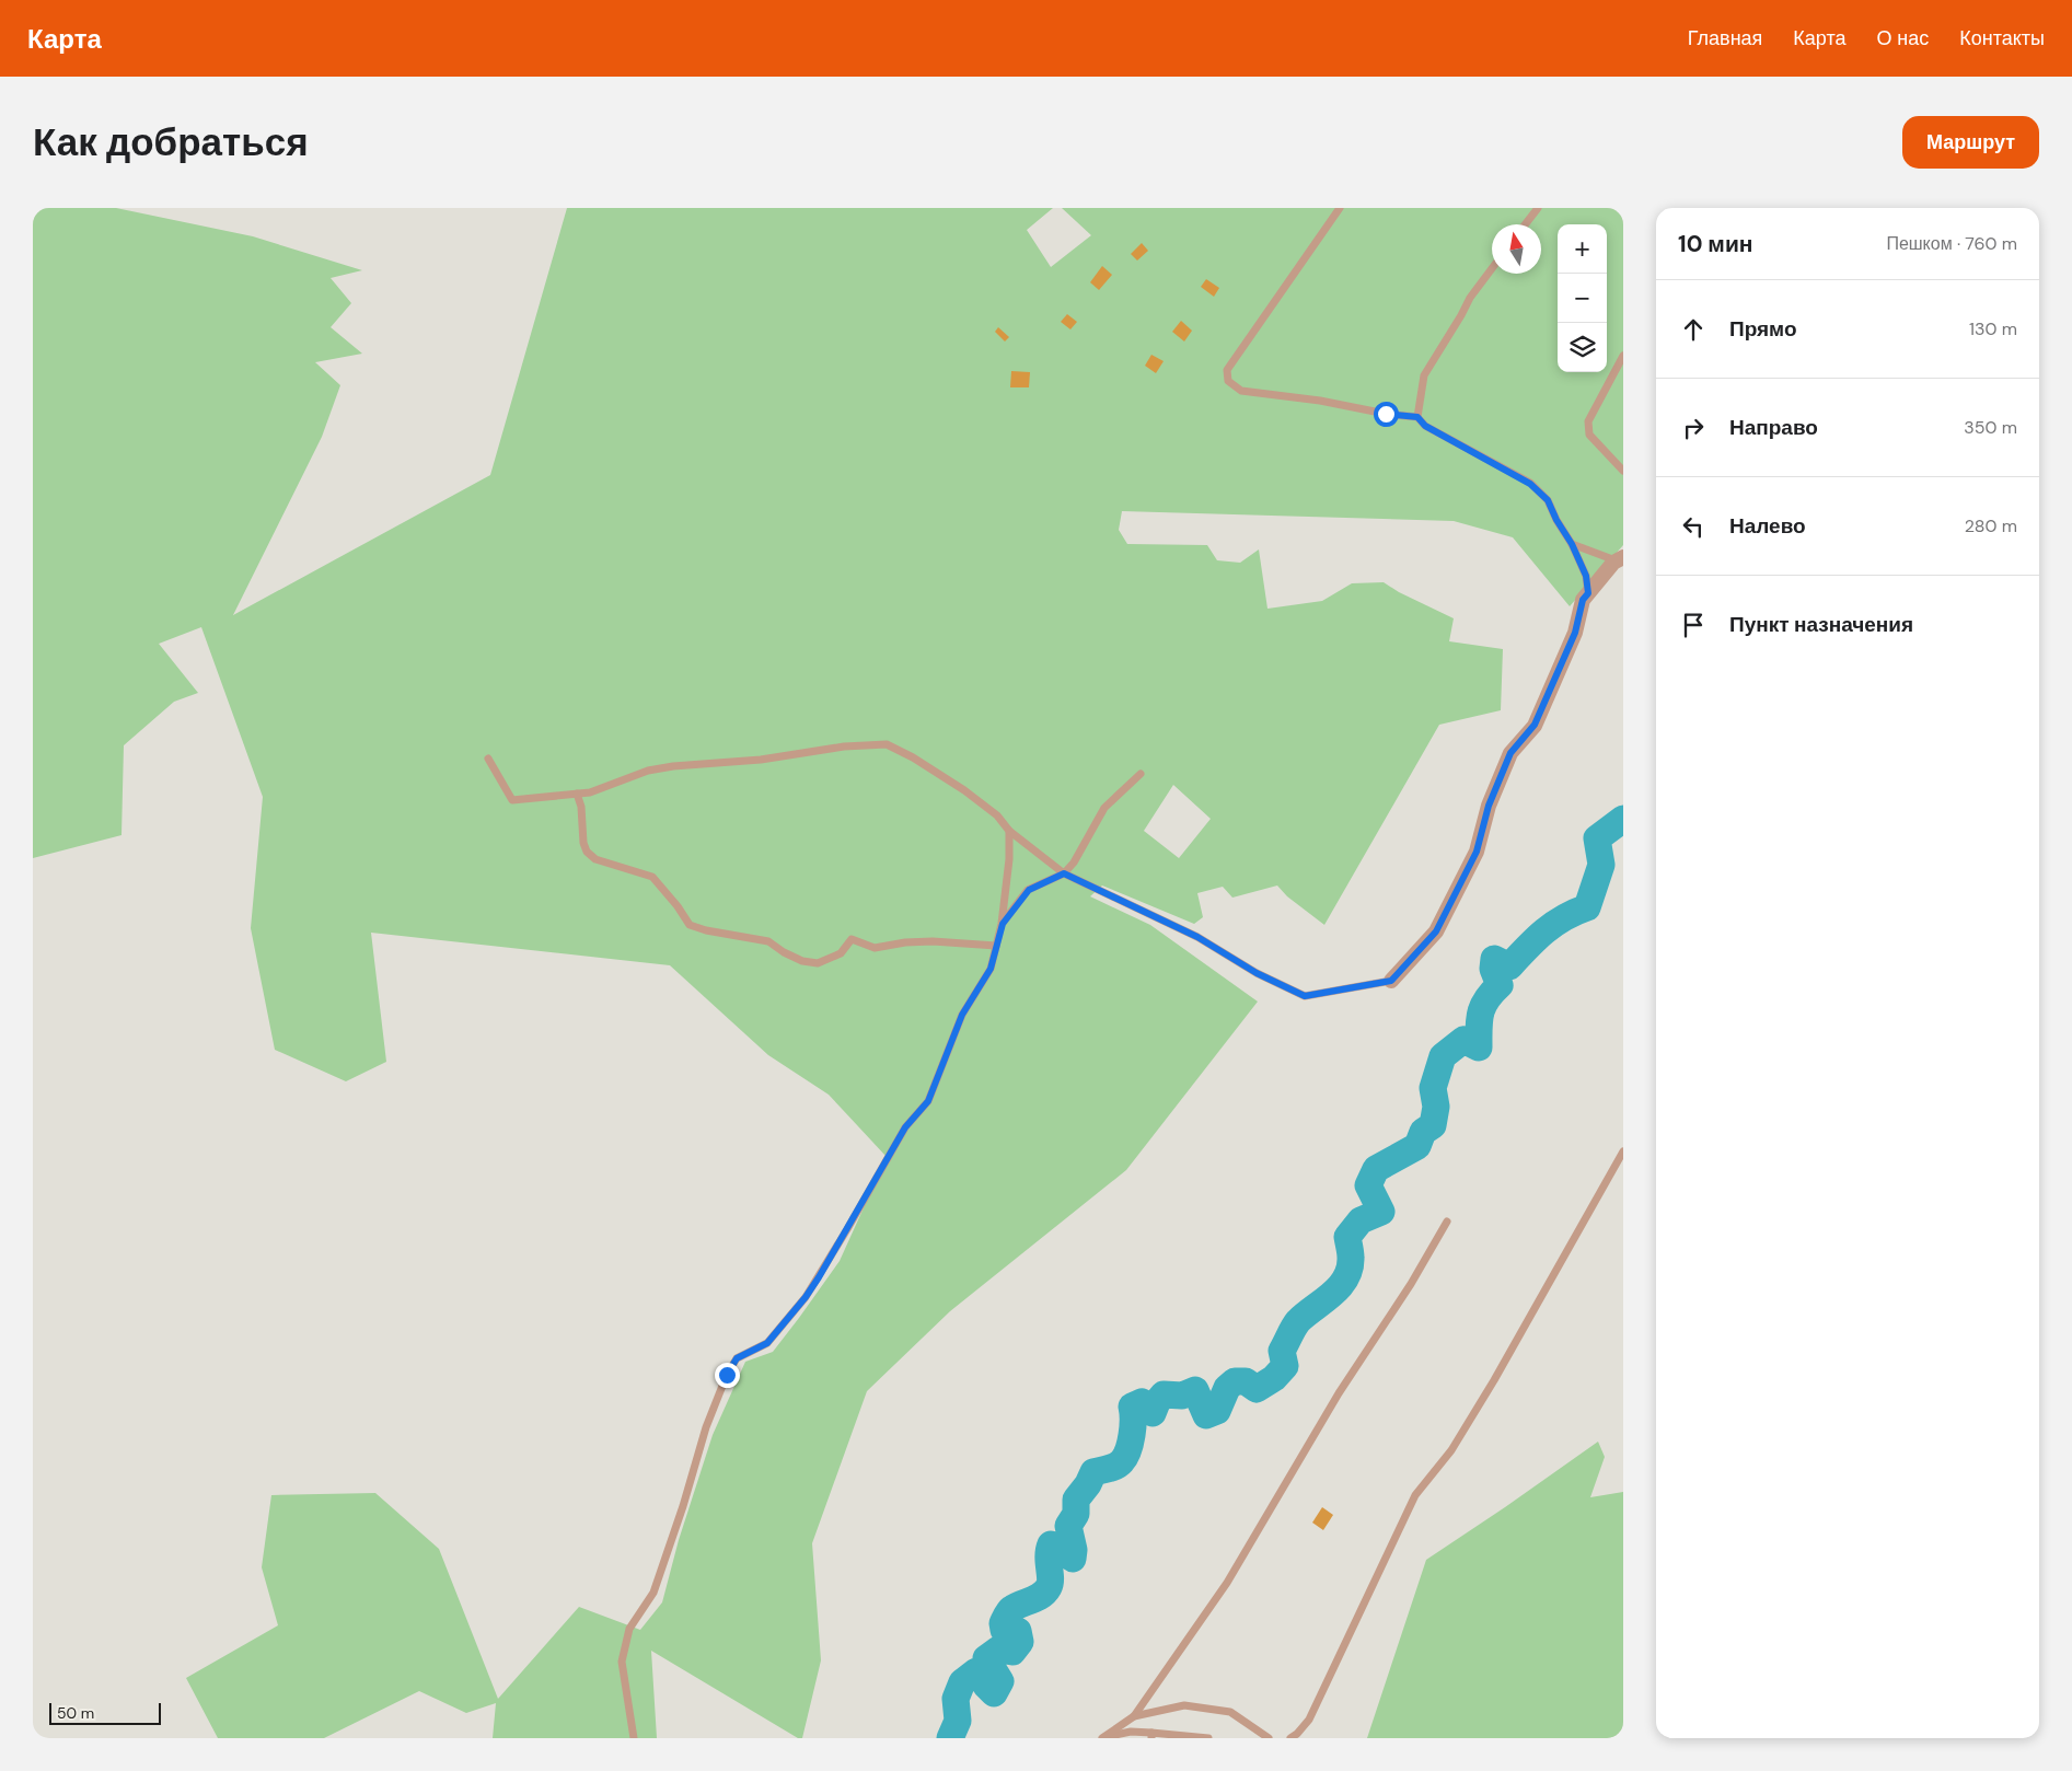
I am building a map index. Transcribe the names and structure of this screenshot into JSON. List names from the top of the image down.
{
  "scale_bar": "50 m",
  "north": "top",
  "page": {
    "header": "Карта",
    "nav": [
      "Главная",
      "Карта",
      "О нас",
      "Контакты"
    ],
    "buttons": "Маршрут",
    "title": "Как добраться",
    "heading": ["10 мин", "Пешком · 760 m"],
    "map_buttons": ["+", "−"],
    "list": [
      ["Прямо", "130 m"],
      ["Направо", "350 m"],
      ["Налево", "280 m"],
      "Пункт назначения"
    ],
    "scale": "50 m"
  }
}
